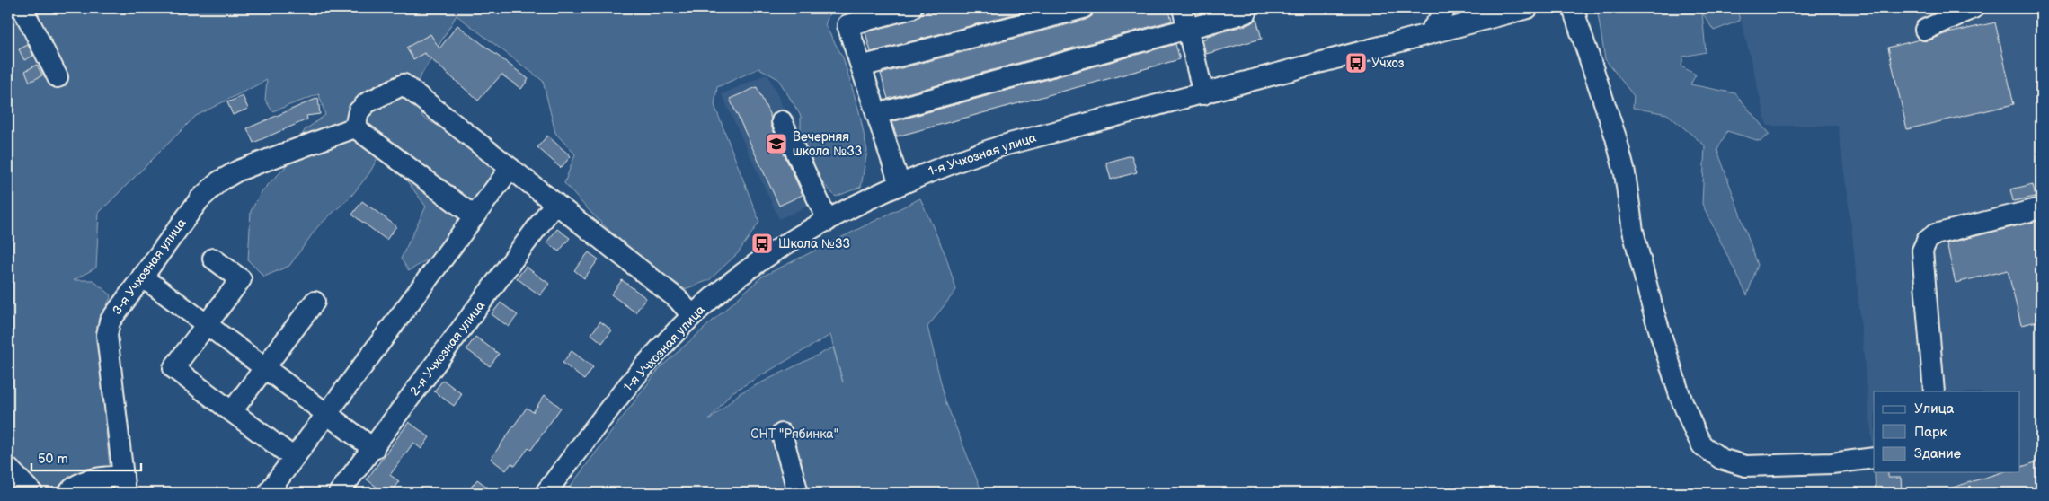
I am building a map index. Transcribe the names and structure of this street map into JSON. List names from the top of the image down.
{
  "streets": {
    "street": ["1-я Учхозная улица", "3-я Учхозная улица", "2-я Учхозная улица"]
  },
  "parks": ["СНТ \"Рябинка\""],
  "places": {
    "bus stop": ["Учхоз", "Школа №33"],
    "school or university": ["Вечерняя школа №33"]
  },
  "legend": ["Улица", "Парк", "Здание"],
  "scale_bar": "50 m"
}
